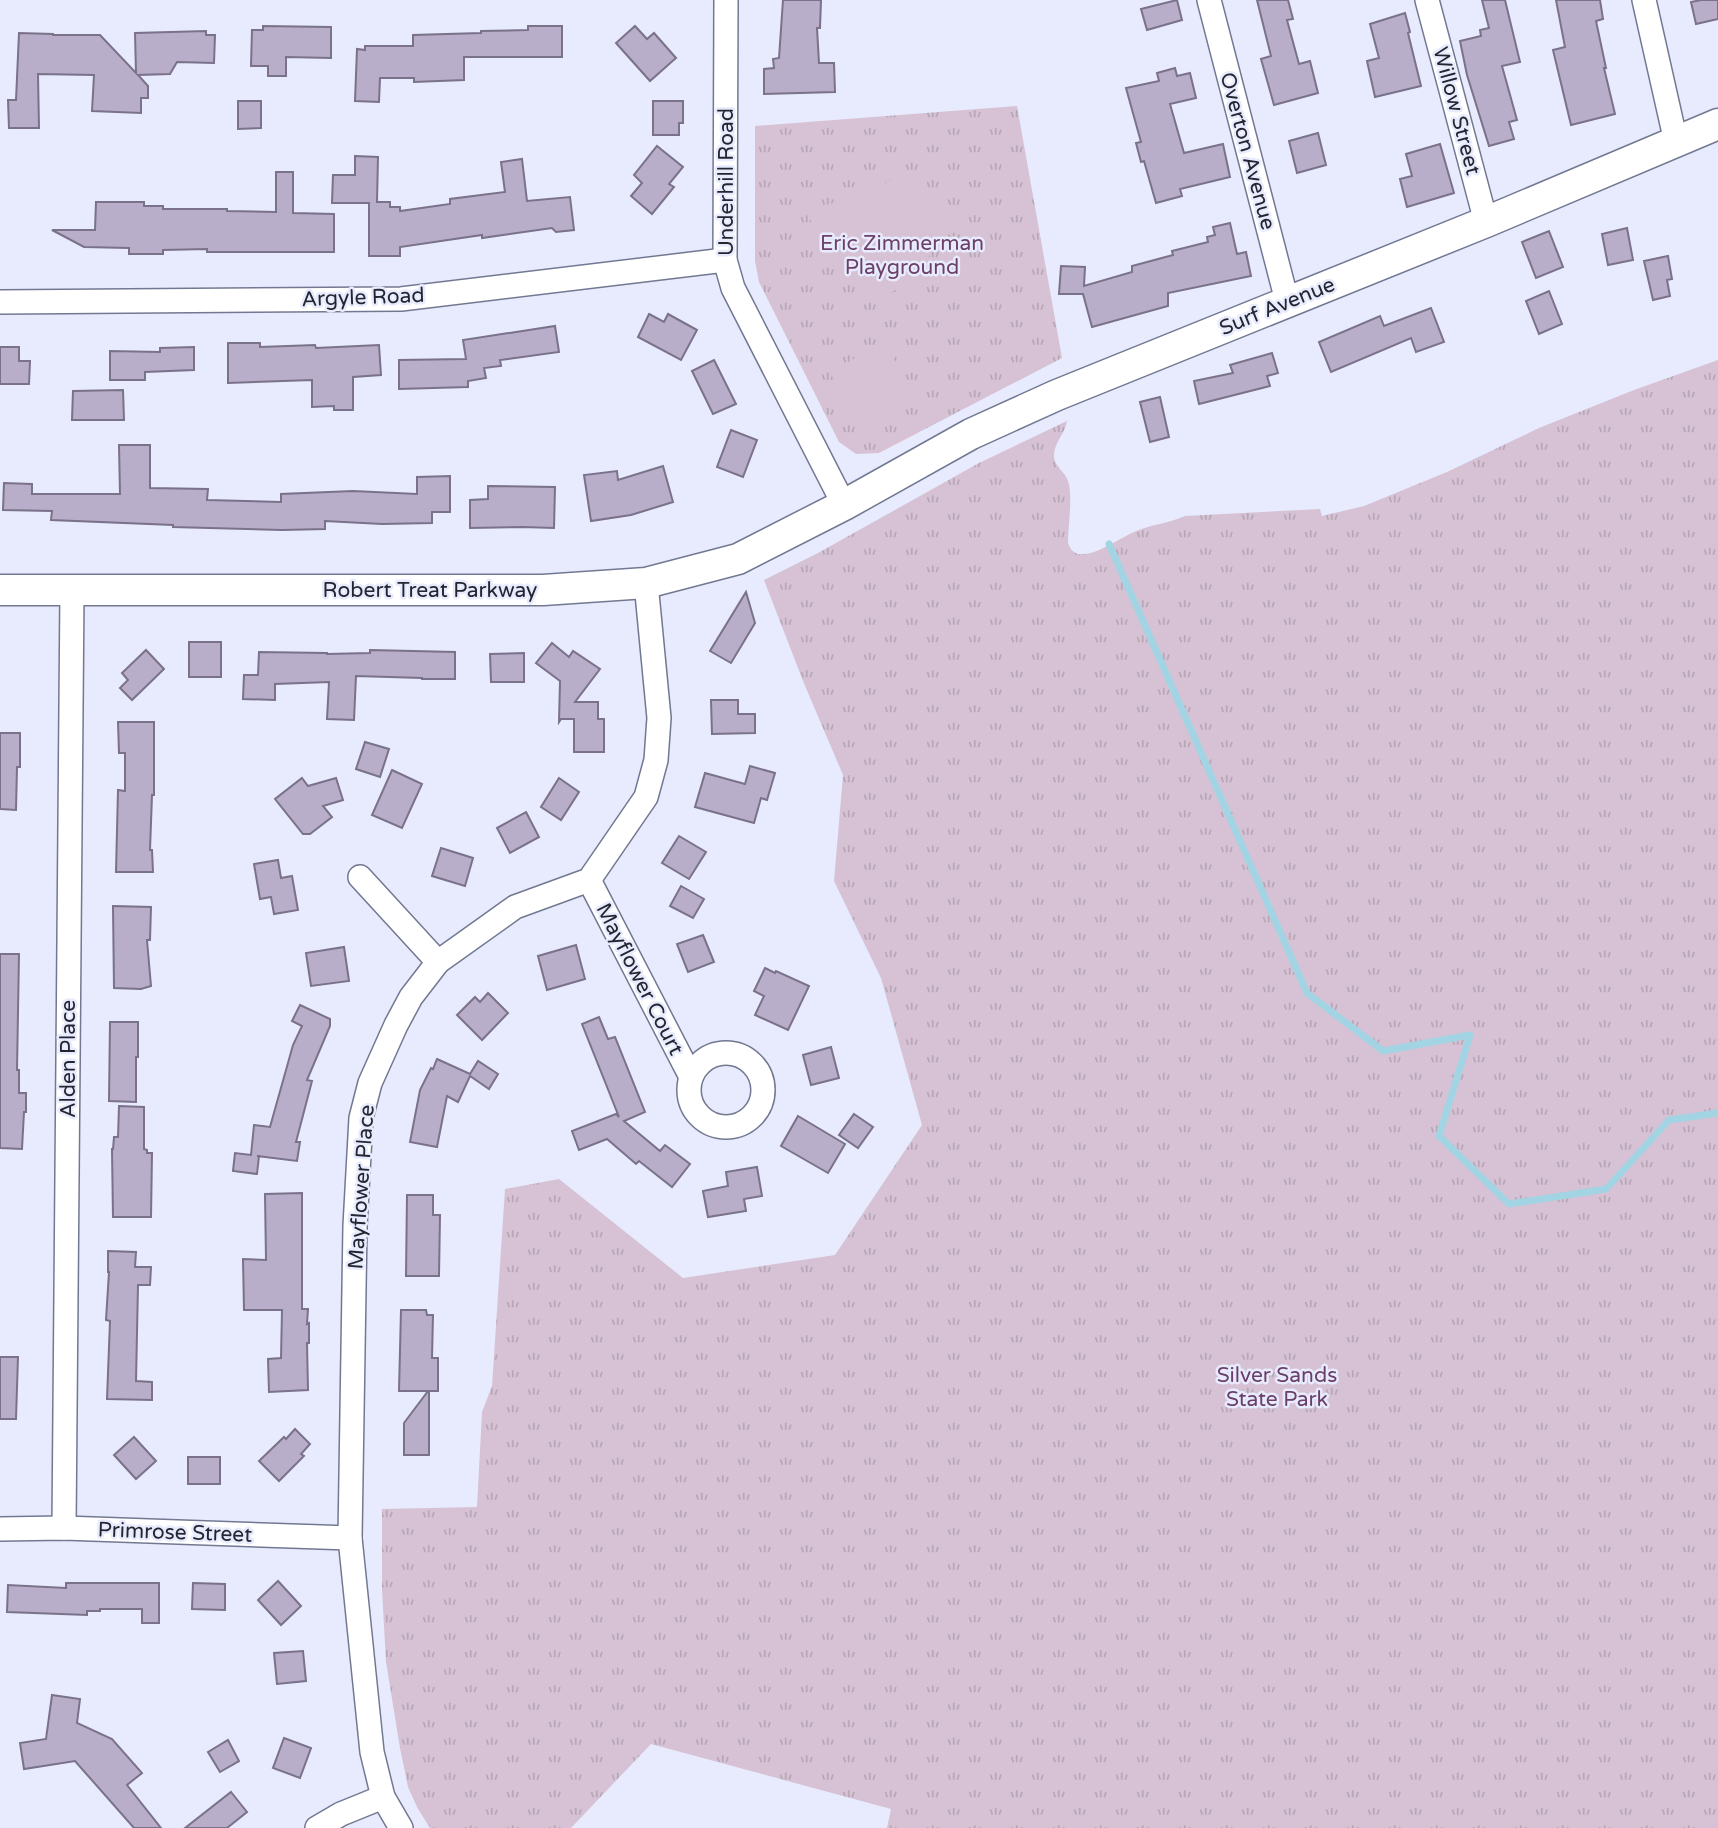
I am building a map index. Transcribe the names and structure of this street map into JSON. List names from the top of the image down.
{
  "streets": {
    "street": [
      "Willow Street",
      "Overton Avenue",
      "Underhill Road",
      "Argyle Road",
      "Surf Avenue",
      "Robert Treat Parkway",
      "Mayflower Court",
      "Alden Place",
      "Mayflower Place",
      "Primrose Street"
    ]
  },
  "crossings": [
    ["Willow Street", "Surf Avenue"],
    ["Overton Avenue", "Surf Avenue"],
    ["Underhill Road", "Argyle Road"],
    ["Underhill Road", "Surf Avenue"],
    ["Underhill Road", "Robert Treat Parkway"],
    ["Surf Avenue", "Robert Treat Parkway"],
    ["Robert Treat Parkway", "Alden Place"],
    ["Mayflower Court", "Mayflower Place"],
    ["Alden Place", "Primrose Street"],
    ["Mayflower Place", "Primrose Street"]
  ],
  "parks": ["Eric Zimmerman Playground", "Silver Sands State Park"]
}
